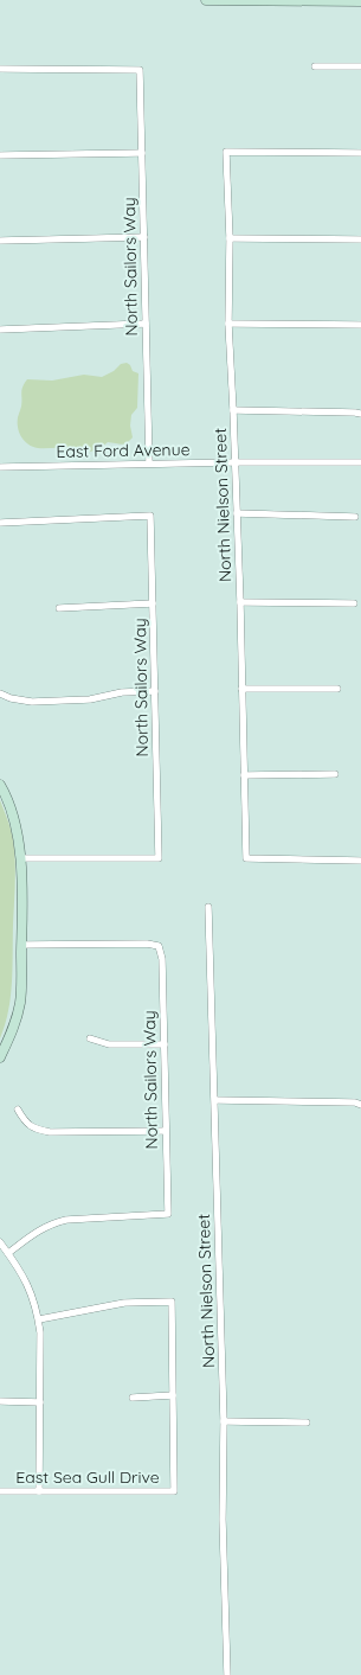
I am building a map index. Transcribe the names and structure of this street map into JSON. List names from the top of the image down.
{
  "streets": {
    "street": [
      "North Sailors Way",
      "East Ford Avenue",
      "North Nielson Street",
      "East Sea Gull Drive"
    ]
  },
  "crossings": [
    ["North Sailors Way", "East Ford Avenue"],
    ["East Ford Avenue", "North Nielson Street"]
  ]
}
